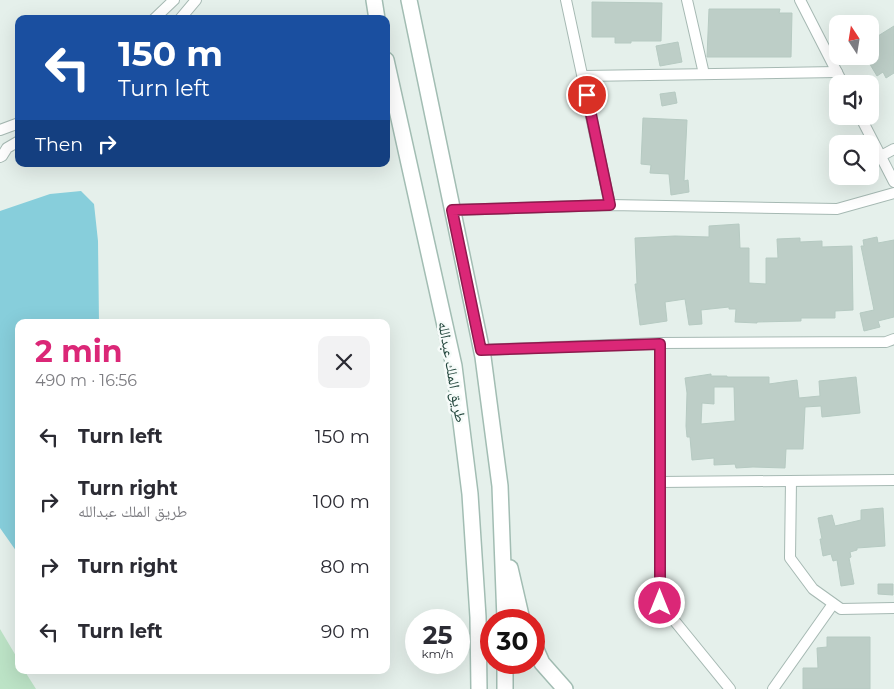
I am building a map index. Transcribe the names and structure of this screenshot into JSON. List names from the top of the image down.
{
  "streets": {
    "street": ["طريق الملك عبدالله"]
  },
  "north": "top",
  "page": {
    "turn": ["150 m", "Turn left"],
    "then": "Then",
    "heading": ["2 min", "490 m · 16:56"],
    "list": [
      {
        "name": "Turn left",
        "value": "150 m"
      },
      {
        "name": "Turn right",
        "note": "طريق الملك عبدالله",
        "value": "100 m"
      },
      {
        "name": "Turn right",
        "value": "80 m"
      },
      {
        "name": "Turn left",
        "value": "90 m"
      }
    ],
    "speed": "25 km/h",
    "limit": "30"
  }
}
